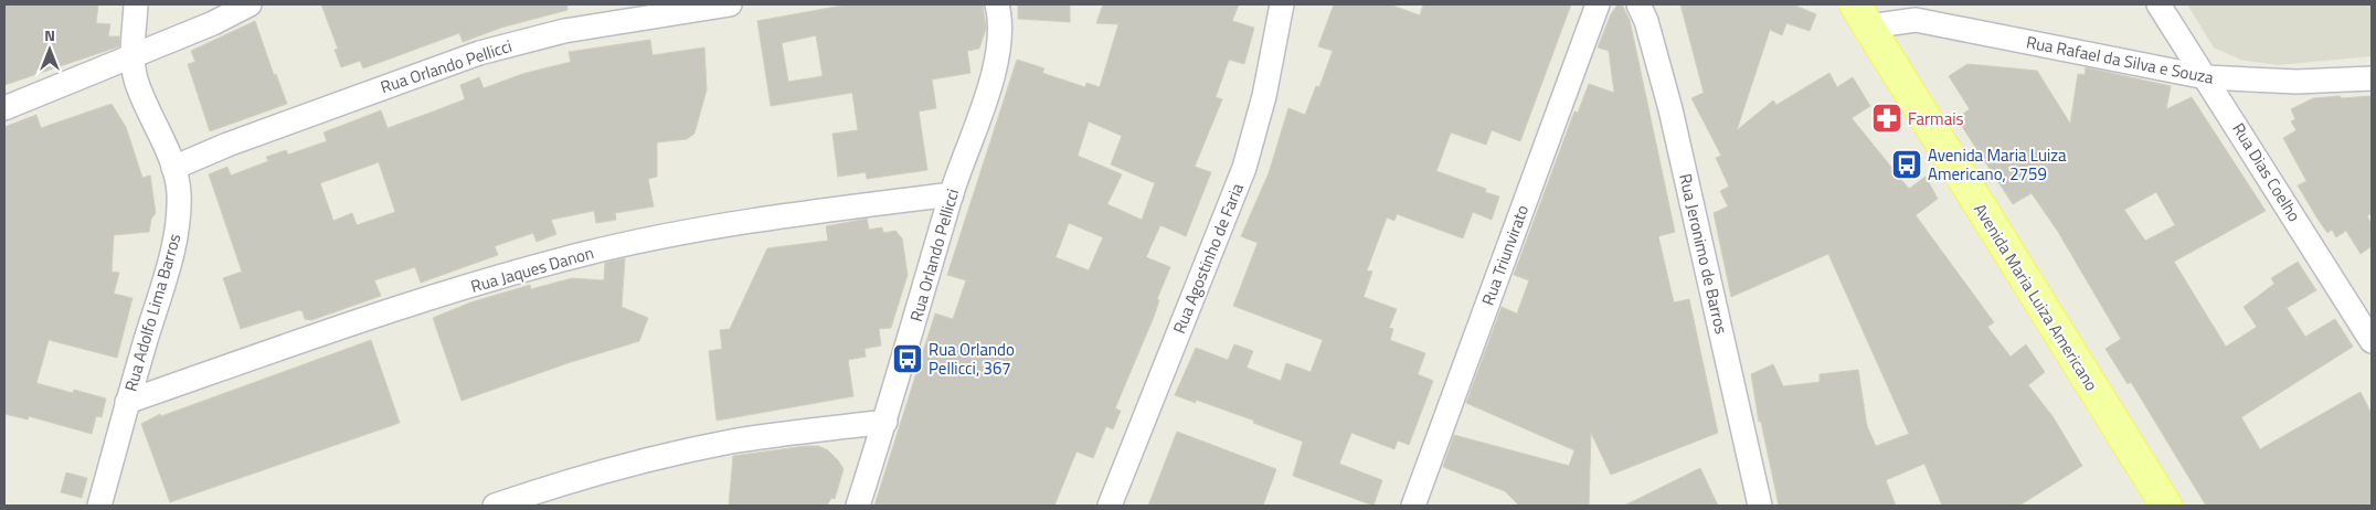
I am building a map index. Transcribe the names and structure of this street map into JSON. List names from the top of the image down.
{
  "streets": {
    "main road": ["Avenida Maria Luiza Americano"],
    "street": [
      "Rua Rafael da Silva e Souza",
      "Rua Orlando Pellicci",
      "Rua Dias Coelho",
      "Rua Jeronimo de Barros",
      "Rua Triunvirato",
      "Rua Agostinho de Faria",
      "Rua Jaques Danon",
      "Rua Adolfo Lima Barros"
    ]
  },
  "crossings": [
    ["Rua Rafael da Silva e Souza", "Rua Dias Coelho"],
    ["Rua Rafael da Silva e Souza", "Avenida Maria Luiza Americano"],
    ["Rua Orlando Pellicci", "Rua Jaques Danon"],
    ["Rua Orlando Pellicci", "Rua Adolfo Lima Barros"],
    ["Rua Jaques Danon", "Rua Adolfo Lima Barros"]
  ],
  "places": {
    "pharmacy": ["Farmais"],
    "bus stop": ["Avenida Maria Luiza Americano, 2759", "Rua Orlando Pellicci, 367"]
  },
  "north": "top"
}
